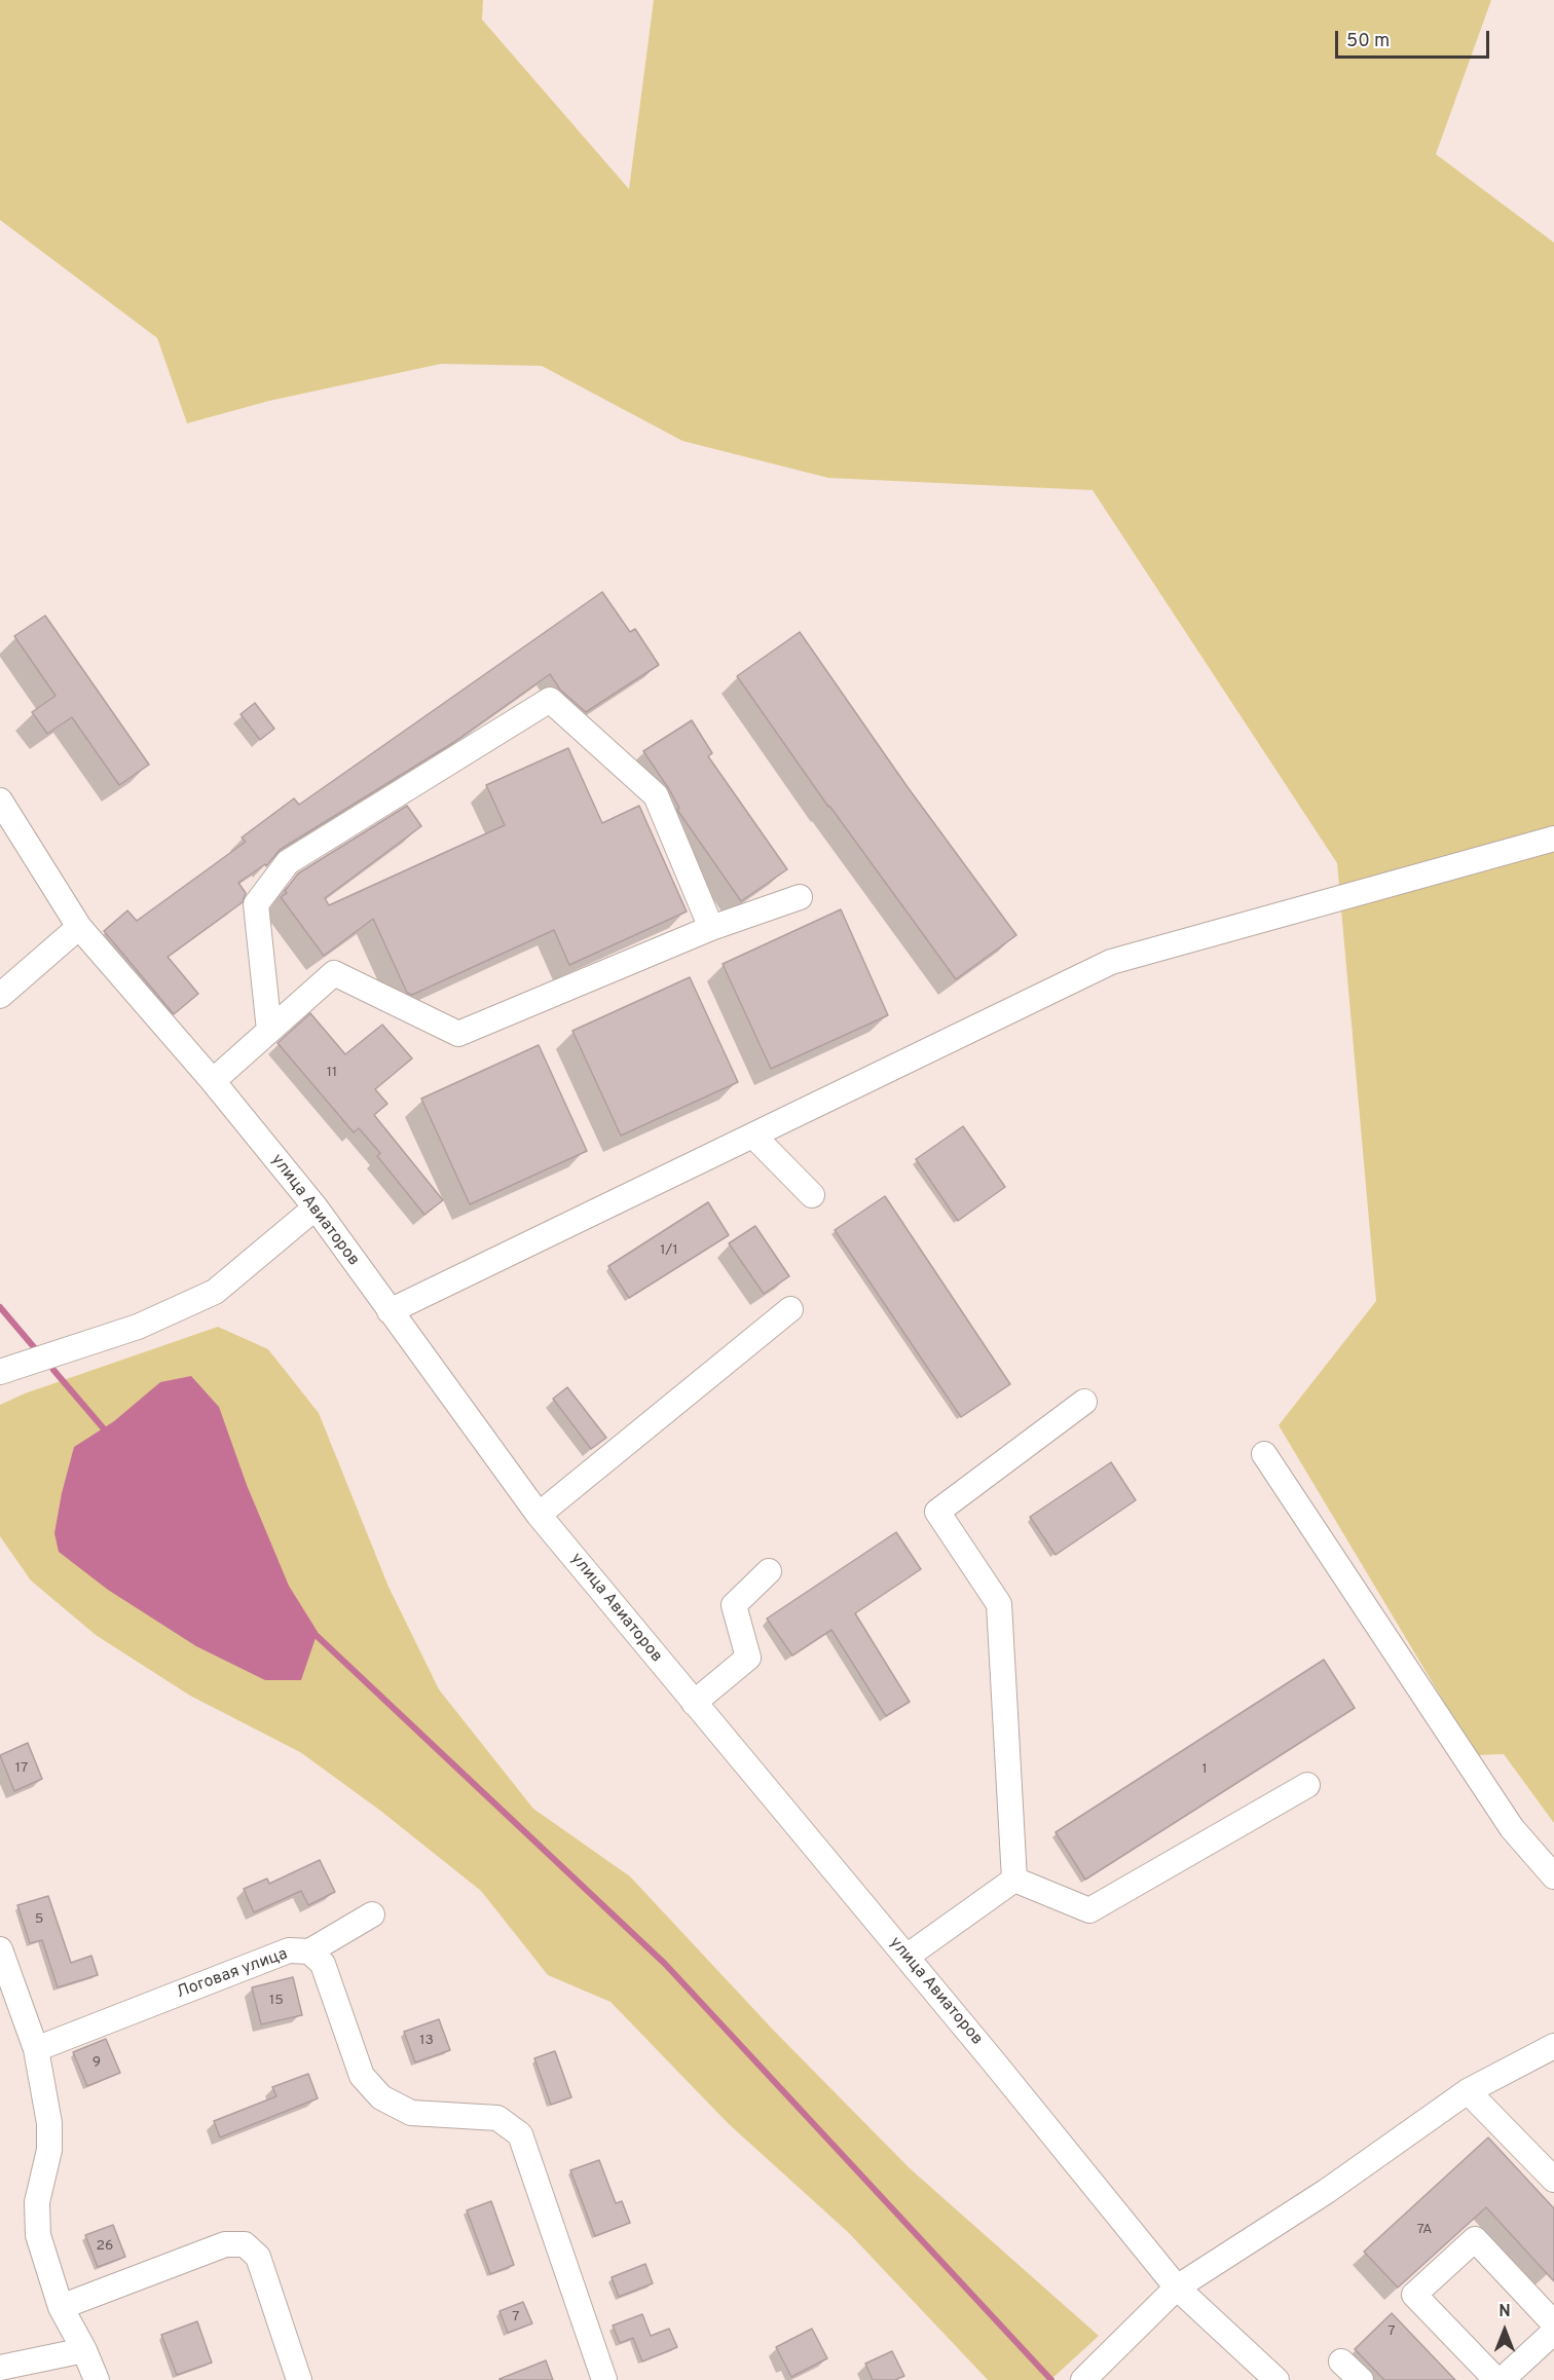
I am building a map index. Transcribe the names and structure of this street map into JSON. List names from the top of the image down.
{
  "streets": {
    "street": ["улица Авиаторов", "Логовая улица"]
  },
  "house_numbers": [
    "11",
    "1/1",
    "17",
    "1",
    "5",
    "15",
    "13",
    "9",
    "7А",
    "26",
    "7",
    "7"
  ],
  "scale_bar": "50 m",
  "north": "top"
}
